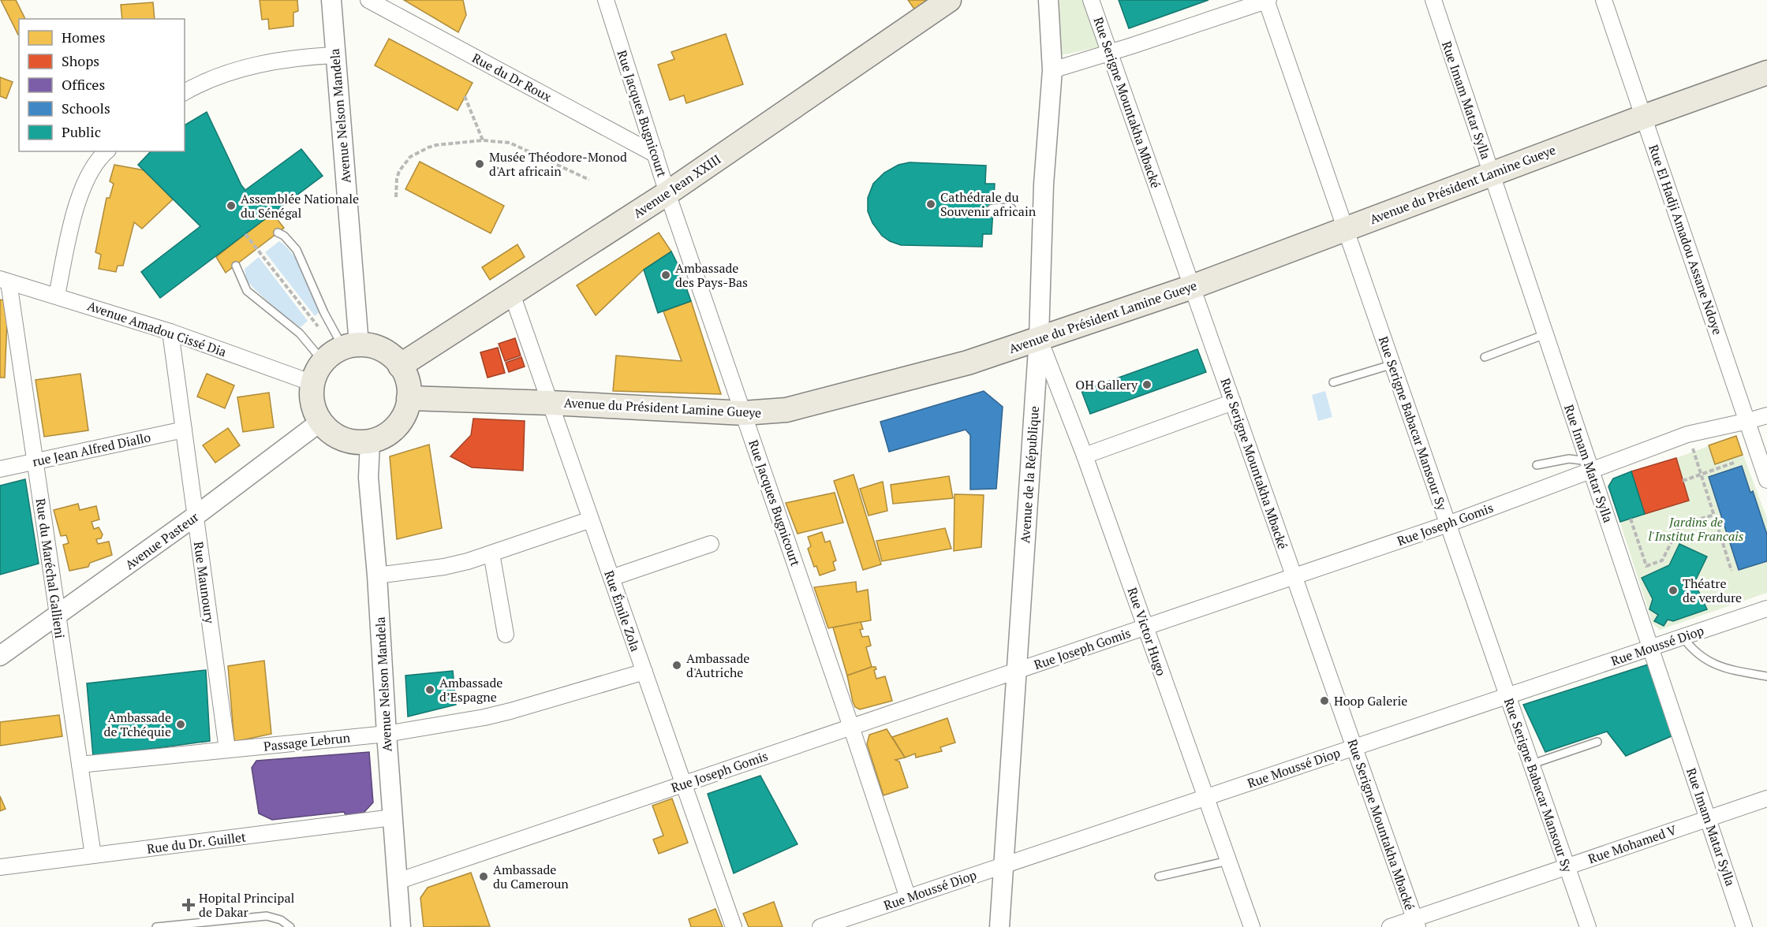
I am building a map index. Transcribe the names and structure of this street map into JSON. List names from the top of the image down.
{
  "streets": {
    "main road": ["Avenue du Président Lamine Gueye", "Avenue Jean XXIII"],
    "street": [
      "Rue du Dr Roux",
      "Rue Imam Matar Sylla",
      "Rue Serigne Mountakha Mbacké",
      "Rue Jacques Bugnicourt",
      "Avenue Nelson Mandela",
      "Rue El Hadji Amadou Assane Ndoye",
      "Avenue Amadou Cissé Dia",
      "Rue Serigne Babacar Mansour Sy",
      "rue Jean Alfred Diallo",
      "Avenue de la République",
      "Rue Joseph Gomis",
      "Avenue Pasteur",
      "Rue du Maréchal Gallieni",
      "Rue Maunoury",
      "Rue Émile Zola",
      "Rue Victor Hugo",
      "Rue Moussé Diop",
      "Passage Lebrun",
      "Rue du Dr. Guillet",
      "Rue Mohamed V"
    ]
  },
  "crossings": [
    ["Rue du Dr Roux", "Rue Jacques Bugnicourt"],
    ["Rue Imam Matar Sylla", "Avenue du Président Lamine Gueye"],
    ["Rue Imam Matar Sylla", "Rue Joseph Gomis"],
    ["Rue Imam Matar Sylla", "Rue Moussé Diop"],
    ["Rue Imam Matar Sylla", "Rue Mohamed V"],
    ["Rue Serigne Mountakha Mbacké", "Avenue du Président Lamine Gueye"],
    ["Rue Serigne Mountakha Mbacké", "Rue Joseph Gomis"],
    ["Rue Serigne Mountakha Mbacké", "Rue Moussé Diop"],
    ["Rue Serigne Mountakha Mbacké", "Rue Mohamed V"],
    ["Rue Jacques Bugnicourt", "Avenue du Président Lamine Gueye"],
    ["Rue Jacques Bugnicourt", "Avenue Jean XXIII"],
    ["Rue Jacques Bugnicourt", "Rue Joseph Gomis"],
    ["Rue Jacques Bugnicourt", "Rue Moussé Diop"],
    ["Avenue Nelson Mandela", "Avenue du Président Lamine Gueye"],
    ["Avenue Nelson Mandela", "Avenue Jean XXIII"],
    ["Avenue Nelson Mandela", "Avenue Amadou Cissé Dia"],
    ["Avenue Nelson Mandela", "Rue Joseph Gomis"],
    ["Avenue Nelson Mandela", "Avenue Pasteur"],
    ["Avenue Nelson Mandela", "Passage Lebrun"],
    ["Avenue Nelson Mandela", "Rue du Dr. Guillet"],
    ["Avenue du Président Lamine Gueye", "Avenue Jean XXIII"],
    ["Avenue du Président Lamine Gueye", "Rue El Hadji Amadou Assane Ndoye"],
    ["Avenue du Président Lamine Gueye", "Avenue Amadou Cissé Dia"],
    ["Avenue du Président Lamine Gueye", "Rue Serigne Babacar Mansour Sy"],
    ["Avenue du Président Lamine Gueye", "Avenue de la République"],
    ["Avenue du Président Lamine Gueye", "Avenue Pasteur"],
    ["Avenue du Président Lamine Gueye", "Rue Émile Zola"],
    ["Avenue du Président Lamine Gueye", "Rue Victor Hugo"],
    ["Avenue Jean XXIII", "Avenue Amadou Cissé Dia"],
    ["Avenue Jean XXIII", "Avenue Pasteur"],
    ["Avenue Jean XXIII", "Rue Émile Zola"],
    ["Rue El Hadji Amadou Assane Ndoye", "Rue Joseph Gomis"],
    ["Avenue Amadou Cissé Dia", "Avenue Pasteur"],
    ["Avenue Amadou Cissé Dia", "Rue du Maréchal Gallieni"],
    ["Avenue Amadou Cissé Dia", "Rue Maunoury"],
    ["Rue Serigne Babacar Mansour Sy", "Rue Joseph Gomis"],
    ["Rue Serigne Babacar Mansour Sy", "Rue Moussé Diop"],
    ["Rue Serigne Babacar Mansour Sy", "Rue Mohamed V"],
    ["rue Jean Alfred Diallo", "Rue du Maréchal Gallieni"],
    ["rue Jean Alfred Diallo", "Rue Maunoury"],
    ["Avenue de la République", "Rue Joseph Gomis"],
    ["Avenue de la République", "Rue Victor Hugo"],
    ["Avenue de la République", "Rue Moussé Diop"],
    ["Rue Joseph Gomis", "Rue Émile Zola"],
    ["Rue Joseph Gomis", "Rue Victor Hugo"],
    ["Avenue Pasteur", "Rue du Maréchal Gallieni"],
    ["Avenue Pasteur", "Rue Maunoury"],
    ["Rue du Maréchal Gallieni", "Passage Lebrun"],
    ["Rue du Maréchal Gallieni", "Rue du Dr. Guillet"],
    ["Rue Maunoury", "Passage Lebrun"],
    ["Rue Émile Zola", "Passage Lebrun"],
    ["Rue Victor Hugo", "Rue Moussé Diop"]
  ],
  "parks": ["Jardins de l'Institut Francais"],
  "places": {
    "other": [
      "Musée Théodore-Monod d'Art africain",
      "Cathédrale du Souvenir africain",
      "Assemblée Nationale du Sénégal",
      "Ambassade des Pays-Bas",
      "OH Gallery",
      "Théatre de verdure",
      "Ambassade d'Autriche",
      "Ambassade d’Espagne",
      "Hoop Galerie",
      "Ambassade de Tchéquie",
      "Ambassade du Cameroun"
    ],
    "health": ["Hopital Principal de Dakar"]
  },
  "legend": [
    "Homes",
    "Shops",
    "Offices",
    "Schools",
    "Public"
  ]
}
